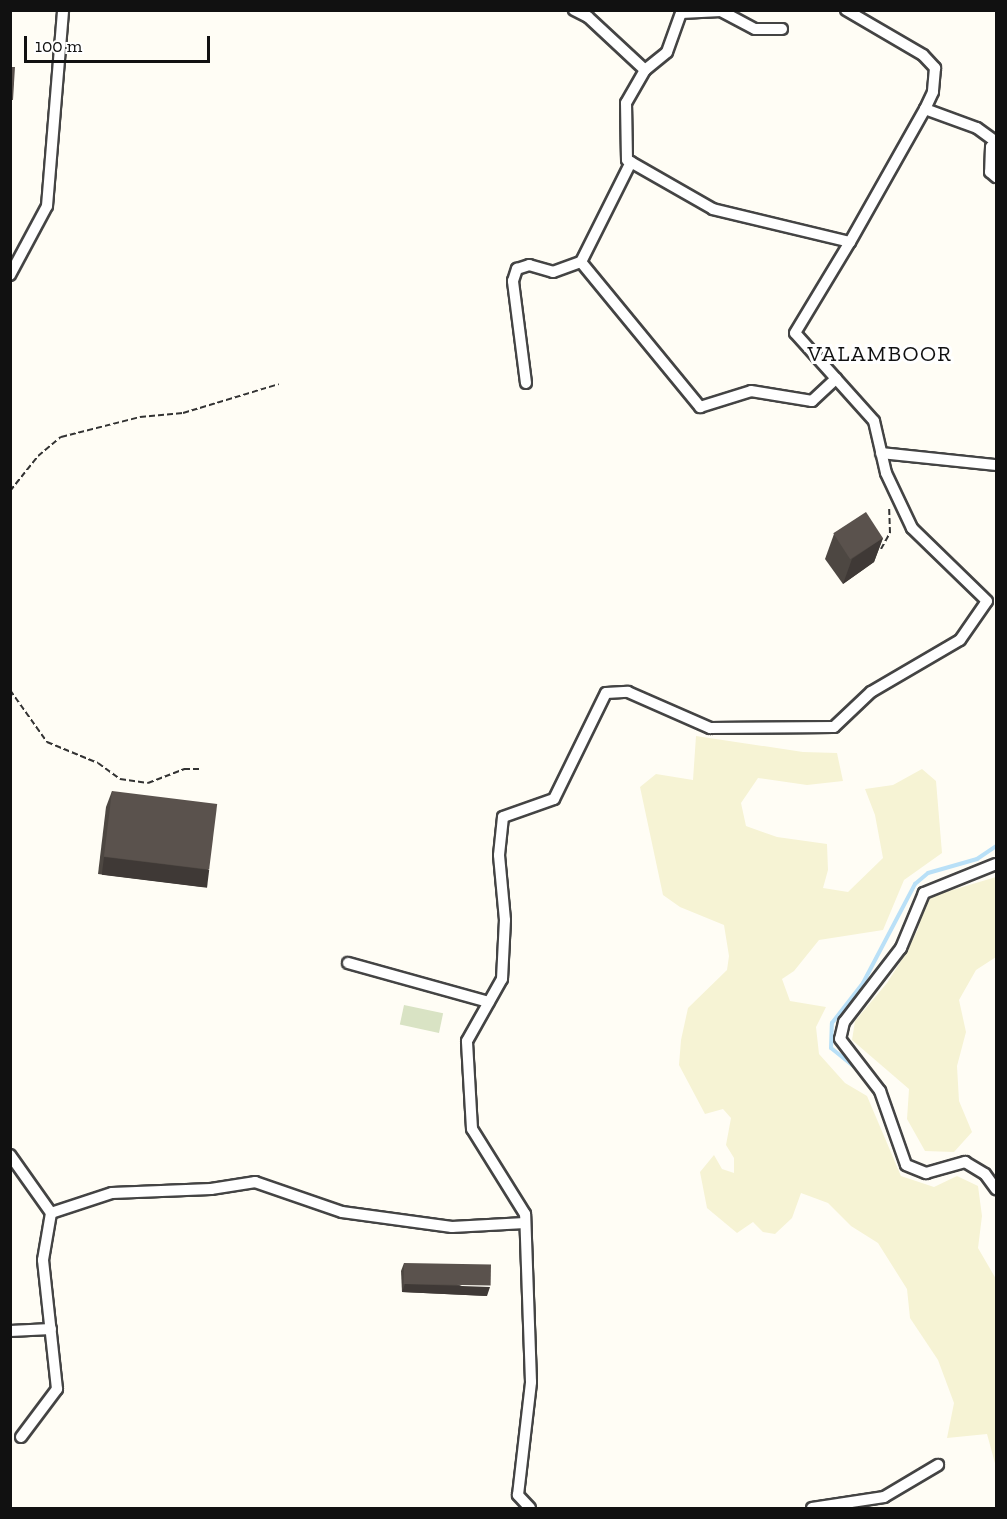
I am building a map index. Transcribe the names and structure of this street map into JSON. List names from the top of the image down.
{
  "districts": ["VALAMBOOR"],
  "scale_bar": "100 m"
}
